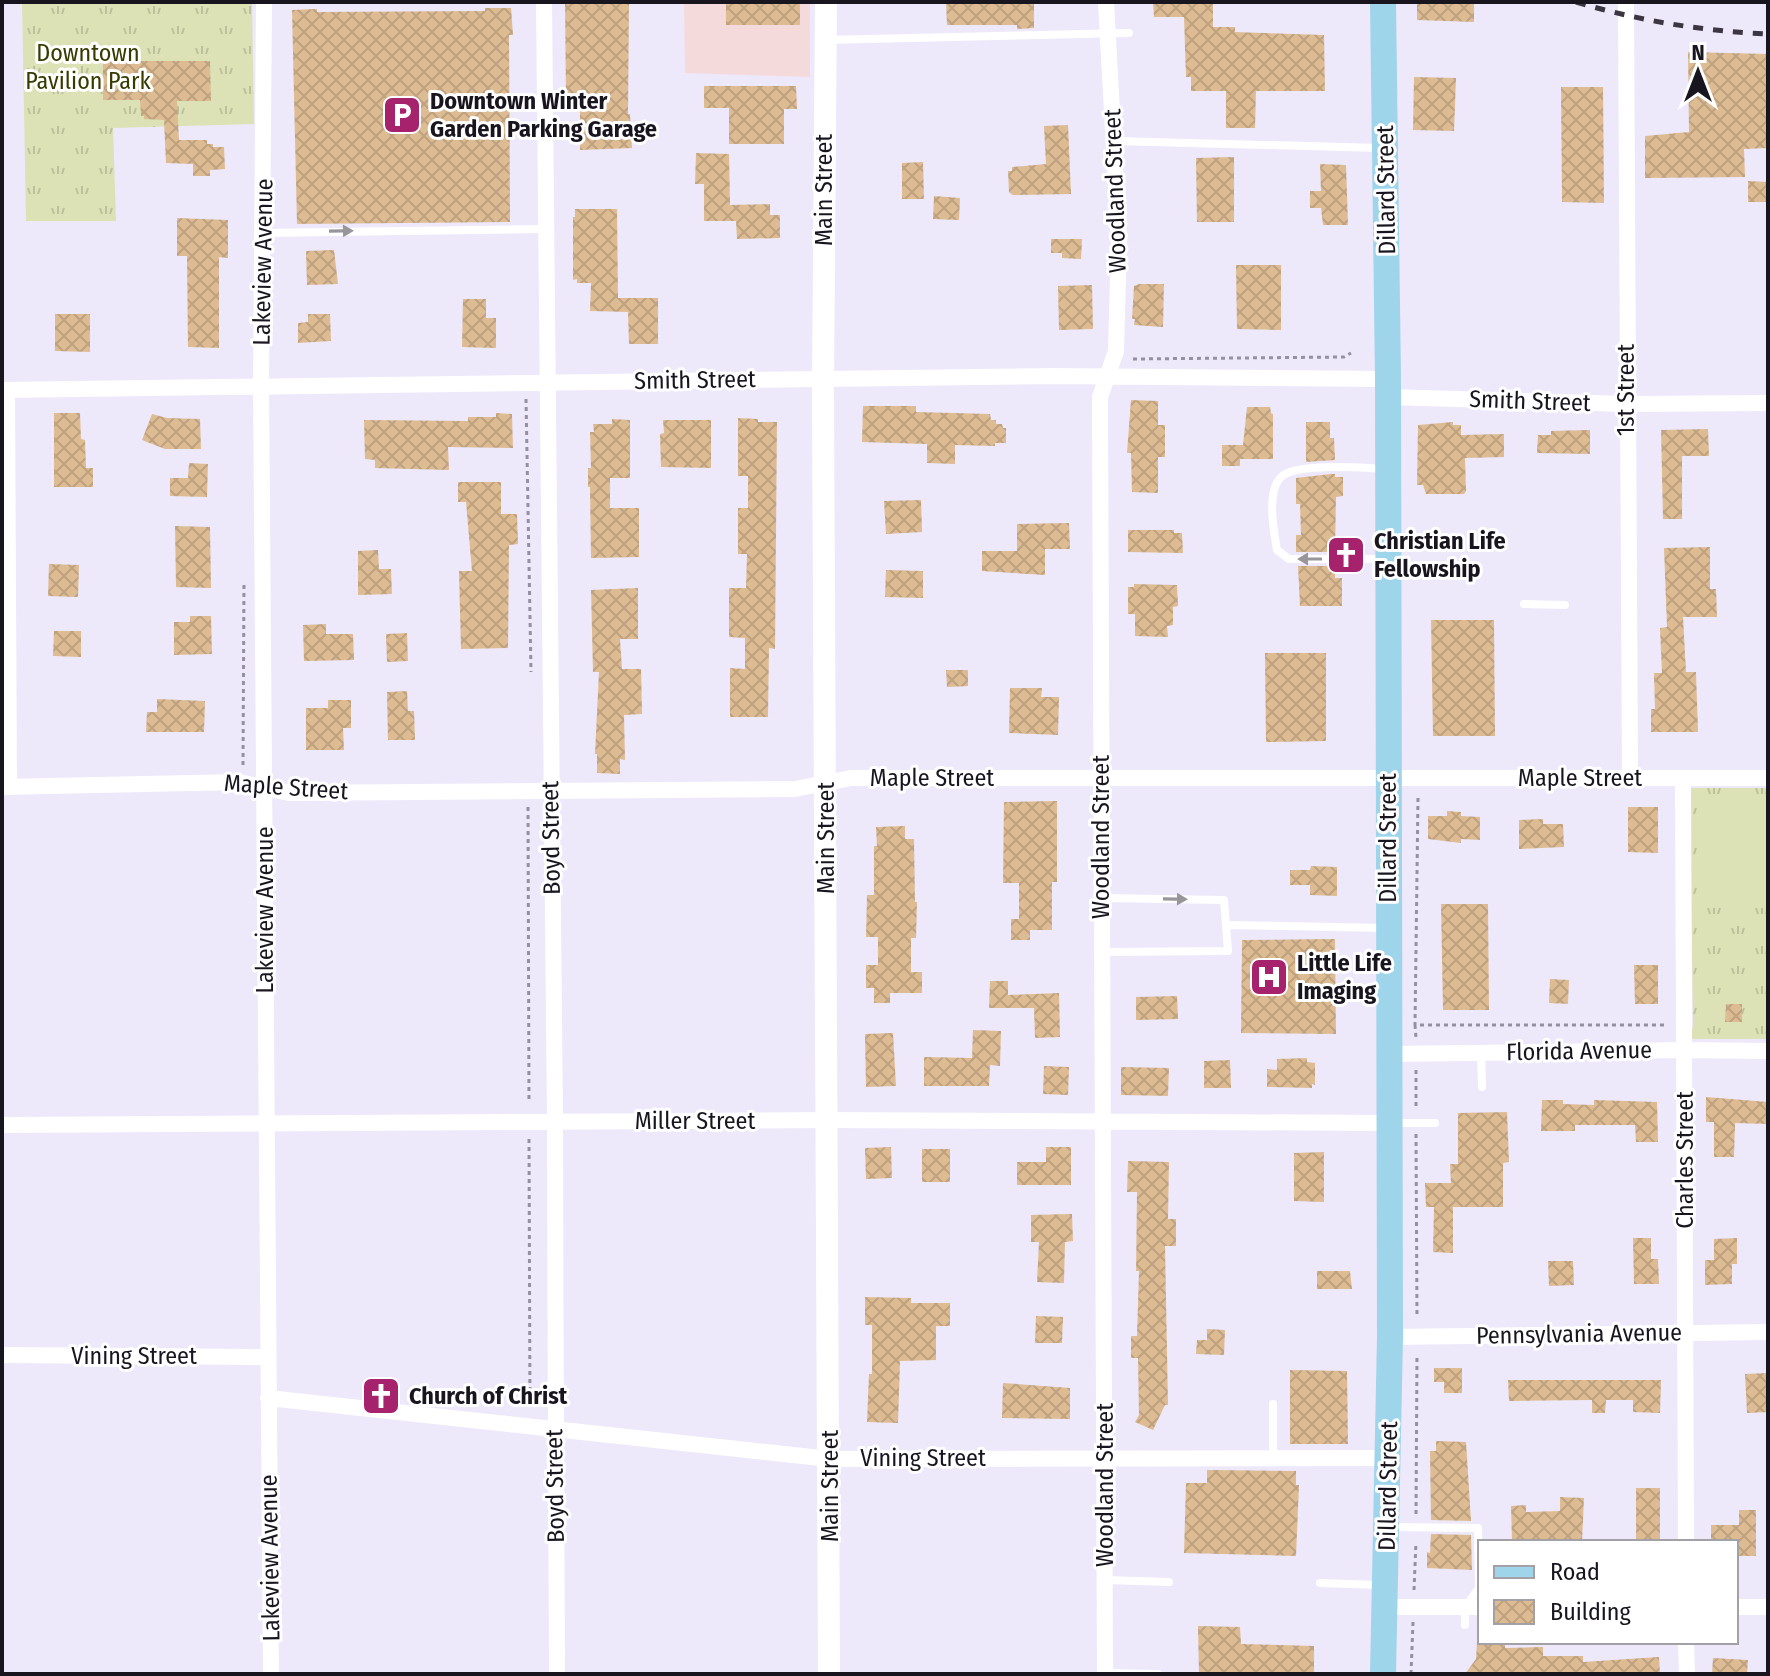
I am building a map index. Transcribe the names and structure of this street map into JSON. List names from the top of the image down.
{
  "streets": {
    "main road": ["Main Street", "Dillard Street"],
    "street": [
      "Woodland Street",
      "Lakeview Avenue",
      "Smith Street",
      "1st Street",
      "Maple Street",
      "Boyd Street",
      "Florida Avenue",
      "Miller Street",
      "Charles Street",
      "Pennsylvania Avenue",
      "Vining Street"
    ]
  },
  "crossings": [
    ["Main Street", "Smith Street"],
    ["Main Street", "Maple Street"],
    ["Main Street", "Miller Street"],
    ["Main Street", "Vining Street"],
    ["Dillard Street", "Smith Street"],
    ["Dillard Street", "Maple Street"],
    ["Dillard Street", "Florida Avenue"],
    ["Dillard Street", "Miller Street"],
    ["Dillard Street", "Pennsylvania Avenue"],
    ["Dillard Street", "Vining Street"],
    ["Woodland Street", "Smith Street"],
    ["Woodland Street", "Maple Street"],
    ["Woodland Street", "Miller Street"],
    ["Woodland Street", "Vining Street"],
    ["Lakeview Avenue", "Smith Street"],
    ["Lakeview Avenue", "Maple Street"],
    ["Lakeview Avenue", "Miller Street"],
    ["Lakeview Avenue", "Vining Street"],
    ["Smith Street", "1st Street"],
    ["Smith Street", "Boyd Street"],
    ["1st Street", "Maple Street"],
    ["Maple Street", "Boyd Street"],
    ["Maple Street", "Charles Street"],
    ["Boyd Street", "Miller Street"],
    ["Boyd Street", "Vining Street"],
    ["Florida Avenue", "Charles Street"],
    ["Charles Street", "Pennsylvania Avenue"]
  ],
  "parks": ["Downtown Pavilion Park"],
  "places": {
    "parking": ["Downtown Winter Garden Parking Garage"],
    "church": ["Christian Life Fellowship", "Church of Christ"],
    "hospital": ["Little Life Imaging"]
  },
  "legend": ["Road", "Building"],
  "north": "top"
}
